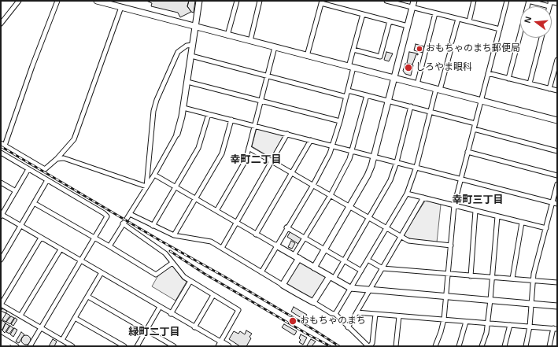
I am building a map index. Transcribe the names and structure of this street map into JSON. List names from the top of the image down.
{
  "districts": ["幸町二丁目", "幸町三丁目", "緑町二丁目"],
  "places": ["おもちゃのまち郵便局", "しろやま眼科", "おもちゃのまち"],
  "north": "left"
}
